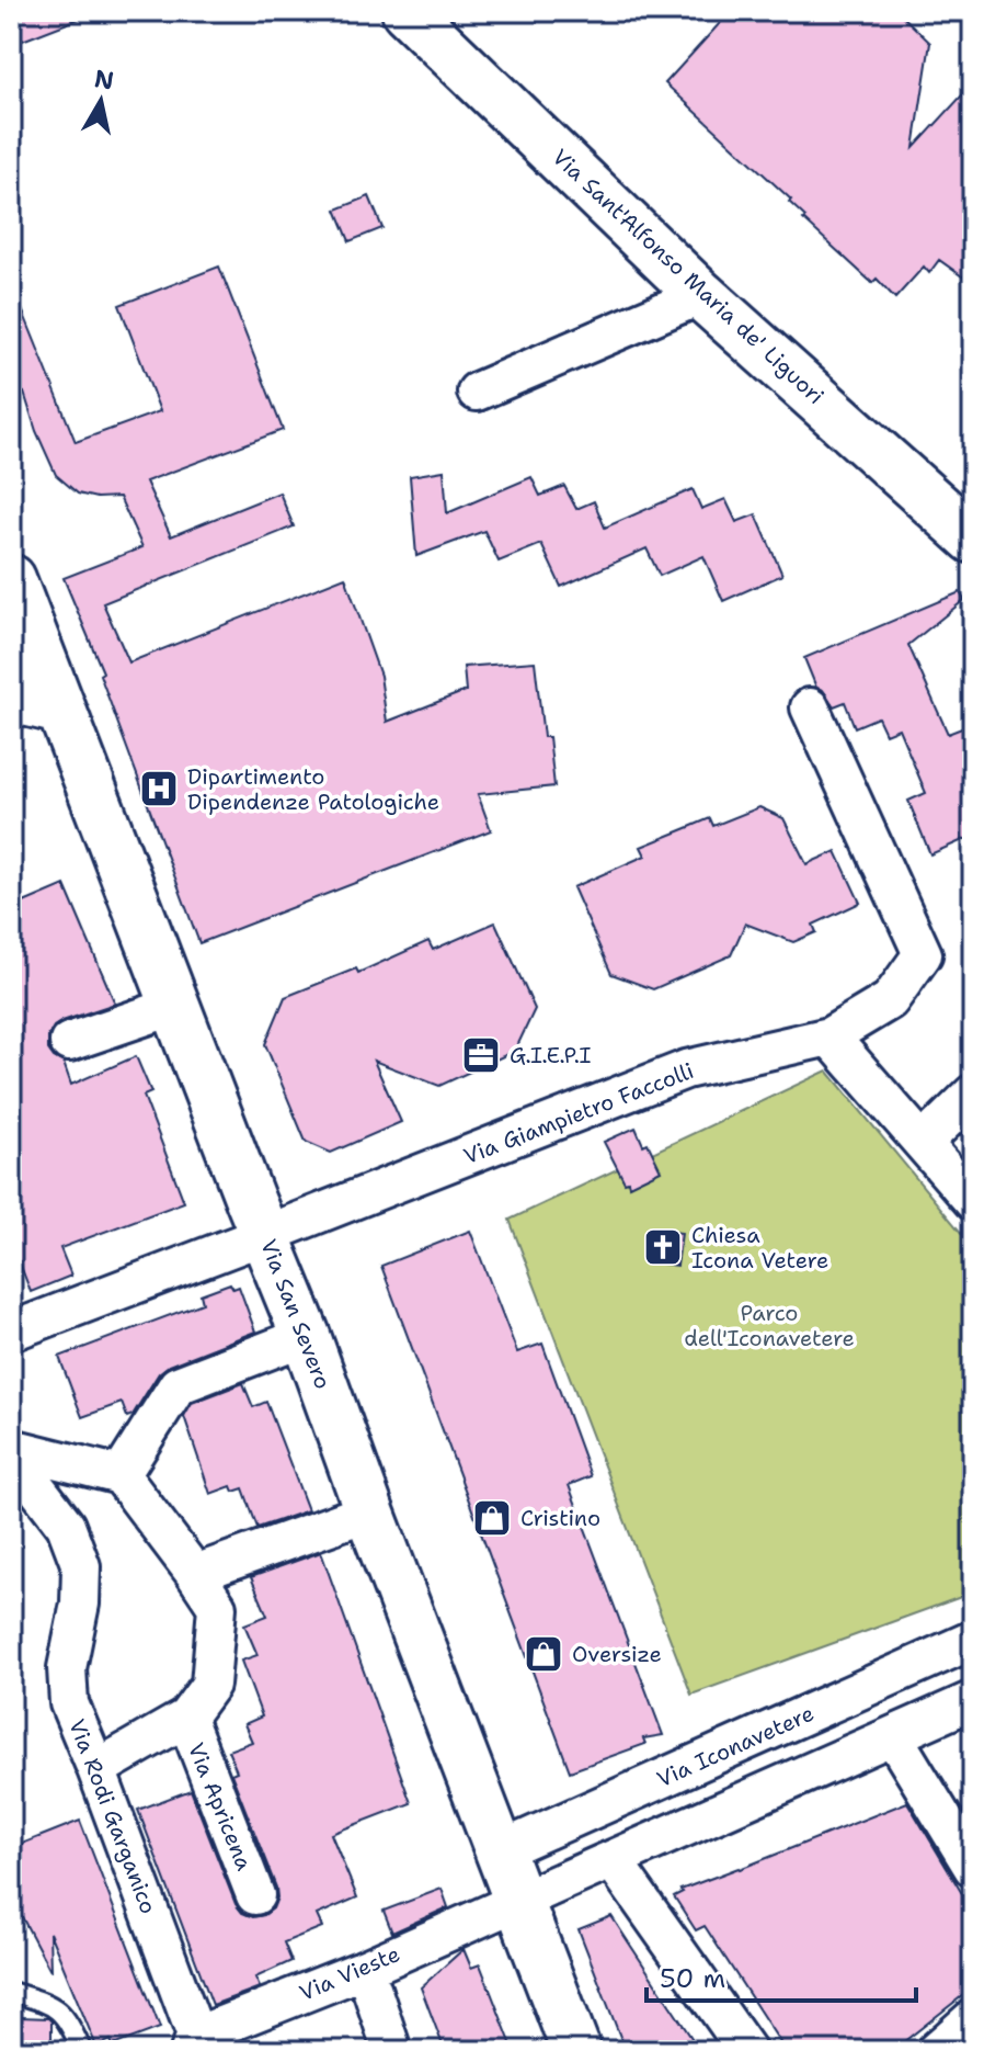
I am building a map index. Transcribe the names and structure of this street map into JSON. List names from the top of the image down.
{
  "streets": {
    "street": [
      "Via Sant'Alfonso Maria de' Liguori",
      "Via Giampietro Faccolli",
      "Via San Severo",
      "Via Iconavetere",
      "Via Apricena",
      "Via Rodi Garganico",
      "Via Vieste"
    ]
  },
  "crossings": [
    ["Via Giampietro Faccolli", "Via San Severo"],
    ["Via San Severo", "Via Iconavetere"],
    ["Via San Severo", "Via Vieste"],
    ["Via Rodi Garganico", "Via Vieste"]
  ],
  "parks": ["Parco dell'Iconavetere"],
  "places": {
    "hospital": ["Dipartimento Dipendenze Patologiche"],
    "office": ["G.I.E.P.I"],
    "church": ["Chiesa Icona Vetere"],
    "shop": ["Cristino", "Oversize"]
  },
  "scale_bar": "50 m",
  "north": "top"
}
